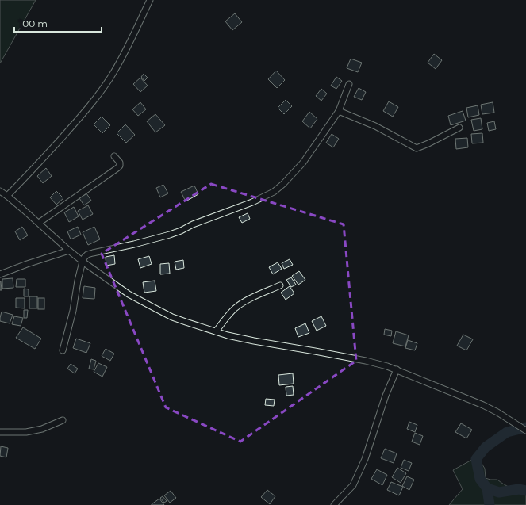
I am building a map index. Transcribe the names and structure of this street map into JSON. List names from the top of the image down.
{
  "scale_bar": "100 m"
}
